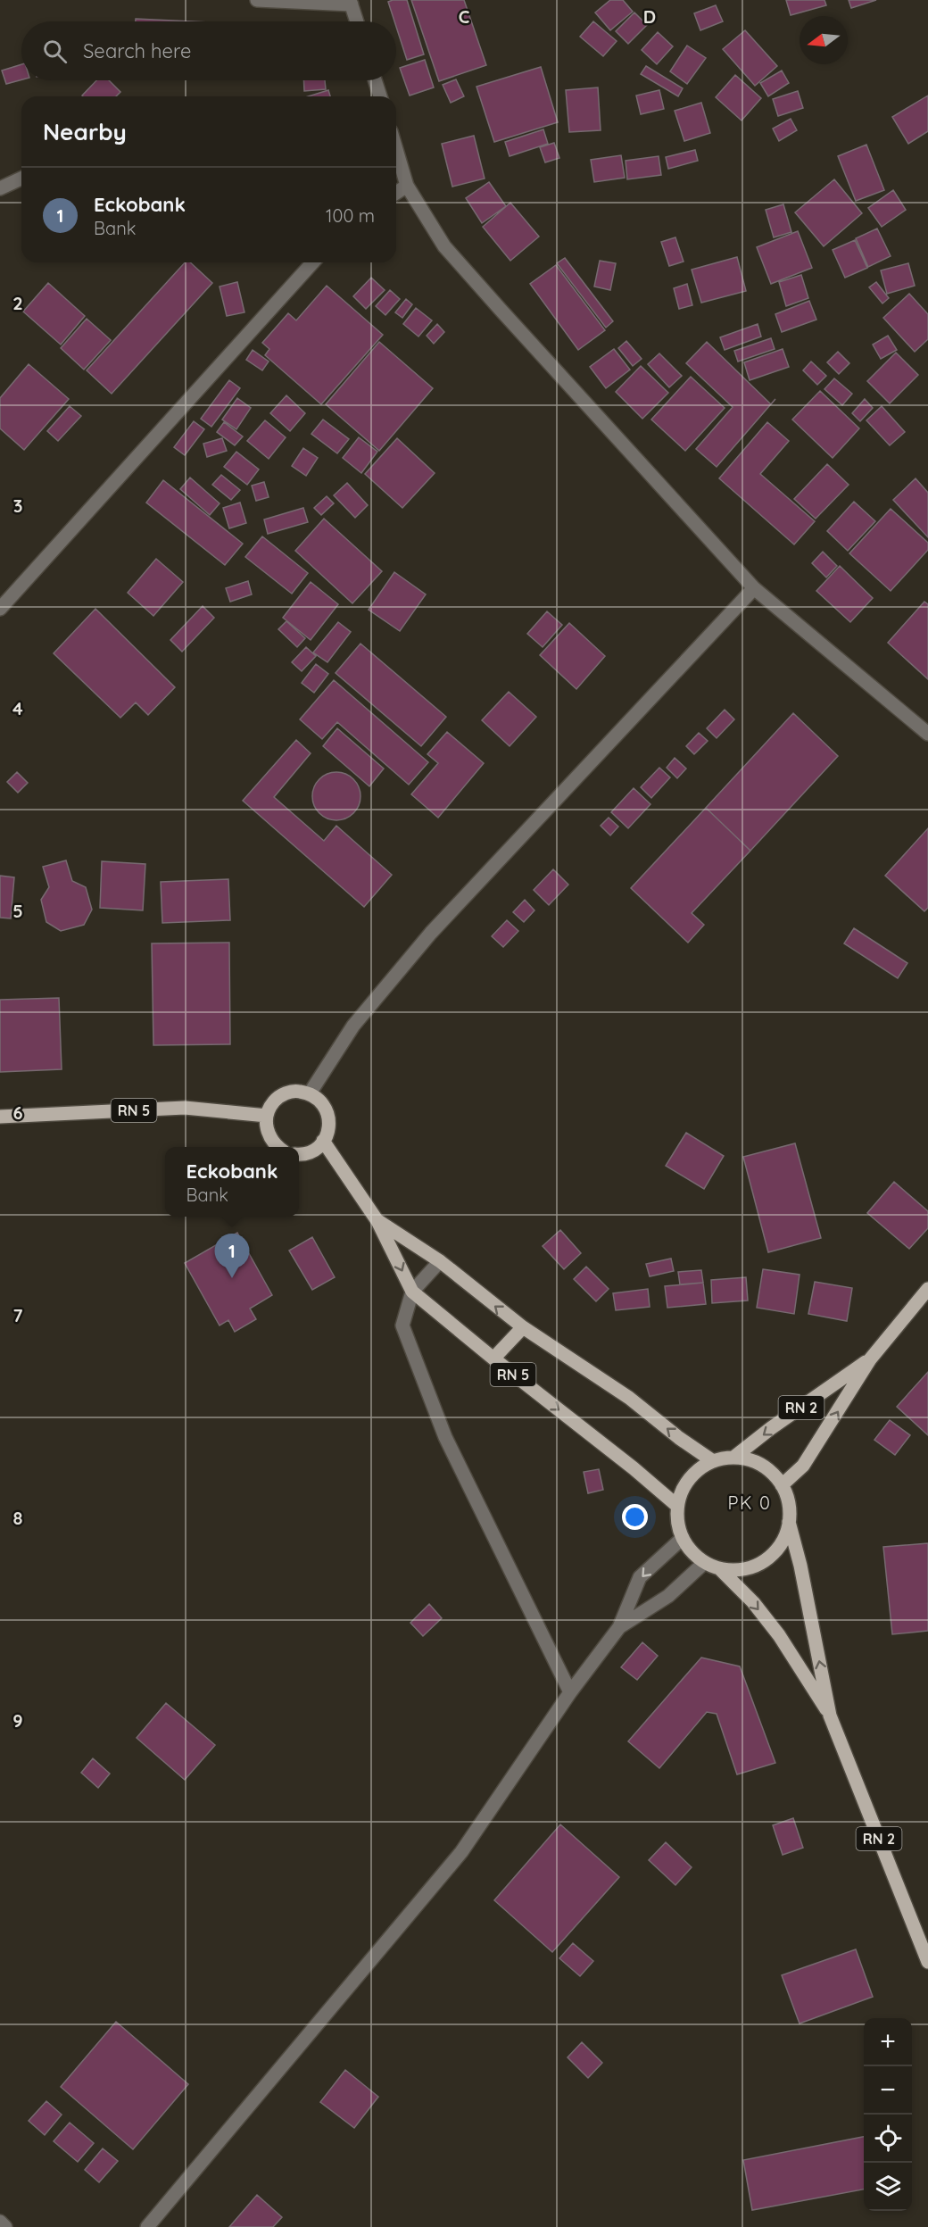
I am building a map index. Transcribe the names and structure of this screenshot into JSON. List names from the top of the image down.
{
  "streets": {
    "main road": ["RN 5", "RN 2"]
  },
  "crossings": [
    ["RN 5", "RN 2"]
  ],
  "districts": ["PK 0"],
  "north": "left",
  "page": {
    "search": "Search here",
    "heading": "Nearby",
    "list": [
      {
        "mark": "1",
        "name": "Eckobank",
        "note": "Bank",
        "value": "100 m"
      }
    ],
    "popup": ["Eckobank", "Bank"],
    "pins": "1",
    "map_buttons": ["+", "−"]
  },
  "grid": {
    "columns": ["C", "D"],
    "rows": [
      "2",
      "3",
      "4",
      "5",
      "6",
      "7",
      "8",
      "9"
    ]
  }
}
